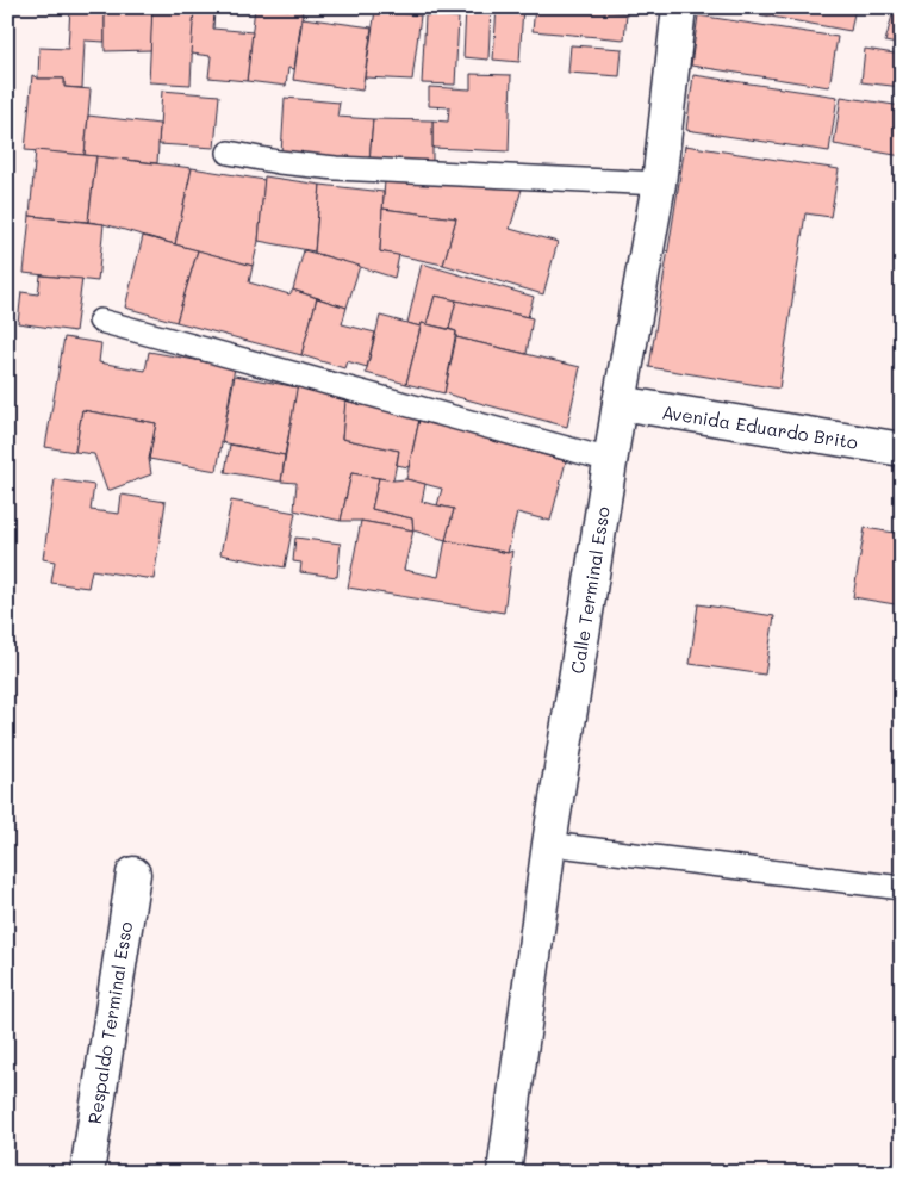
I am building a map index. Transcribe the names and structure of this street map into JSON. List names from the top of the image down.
{
  "streets": {
    "street": ["Avenida Eduardo Brito", "Calle Terminal Esso", "Respaldo Terminal Esso"]
  },
  "crossings": [
    ["Avenida Eduardo Brito", "Calle Terminal Esso"]
  ]
}
